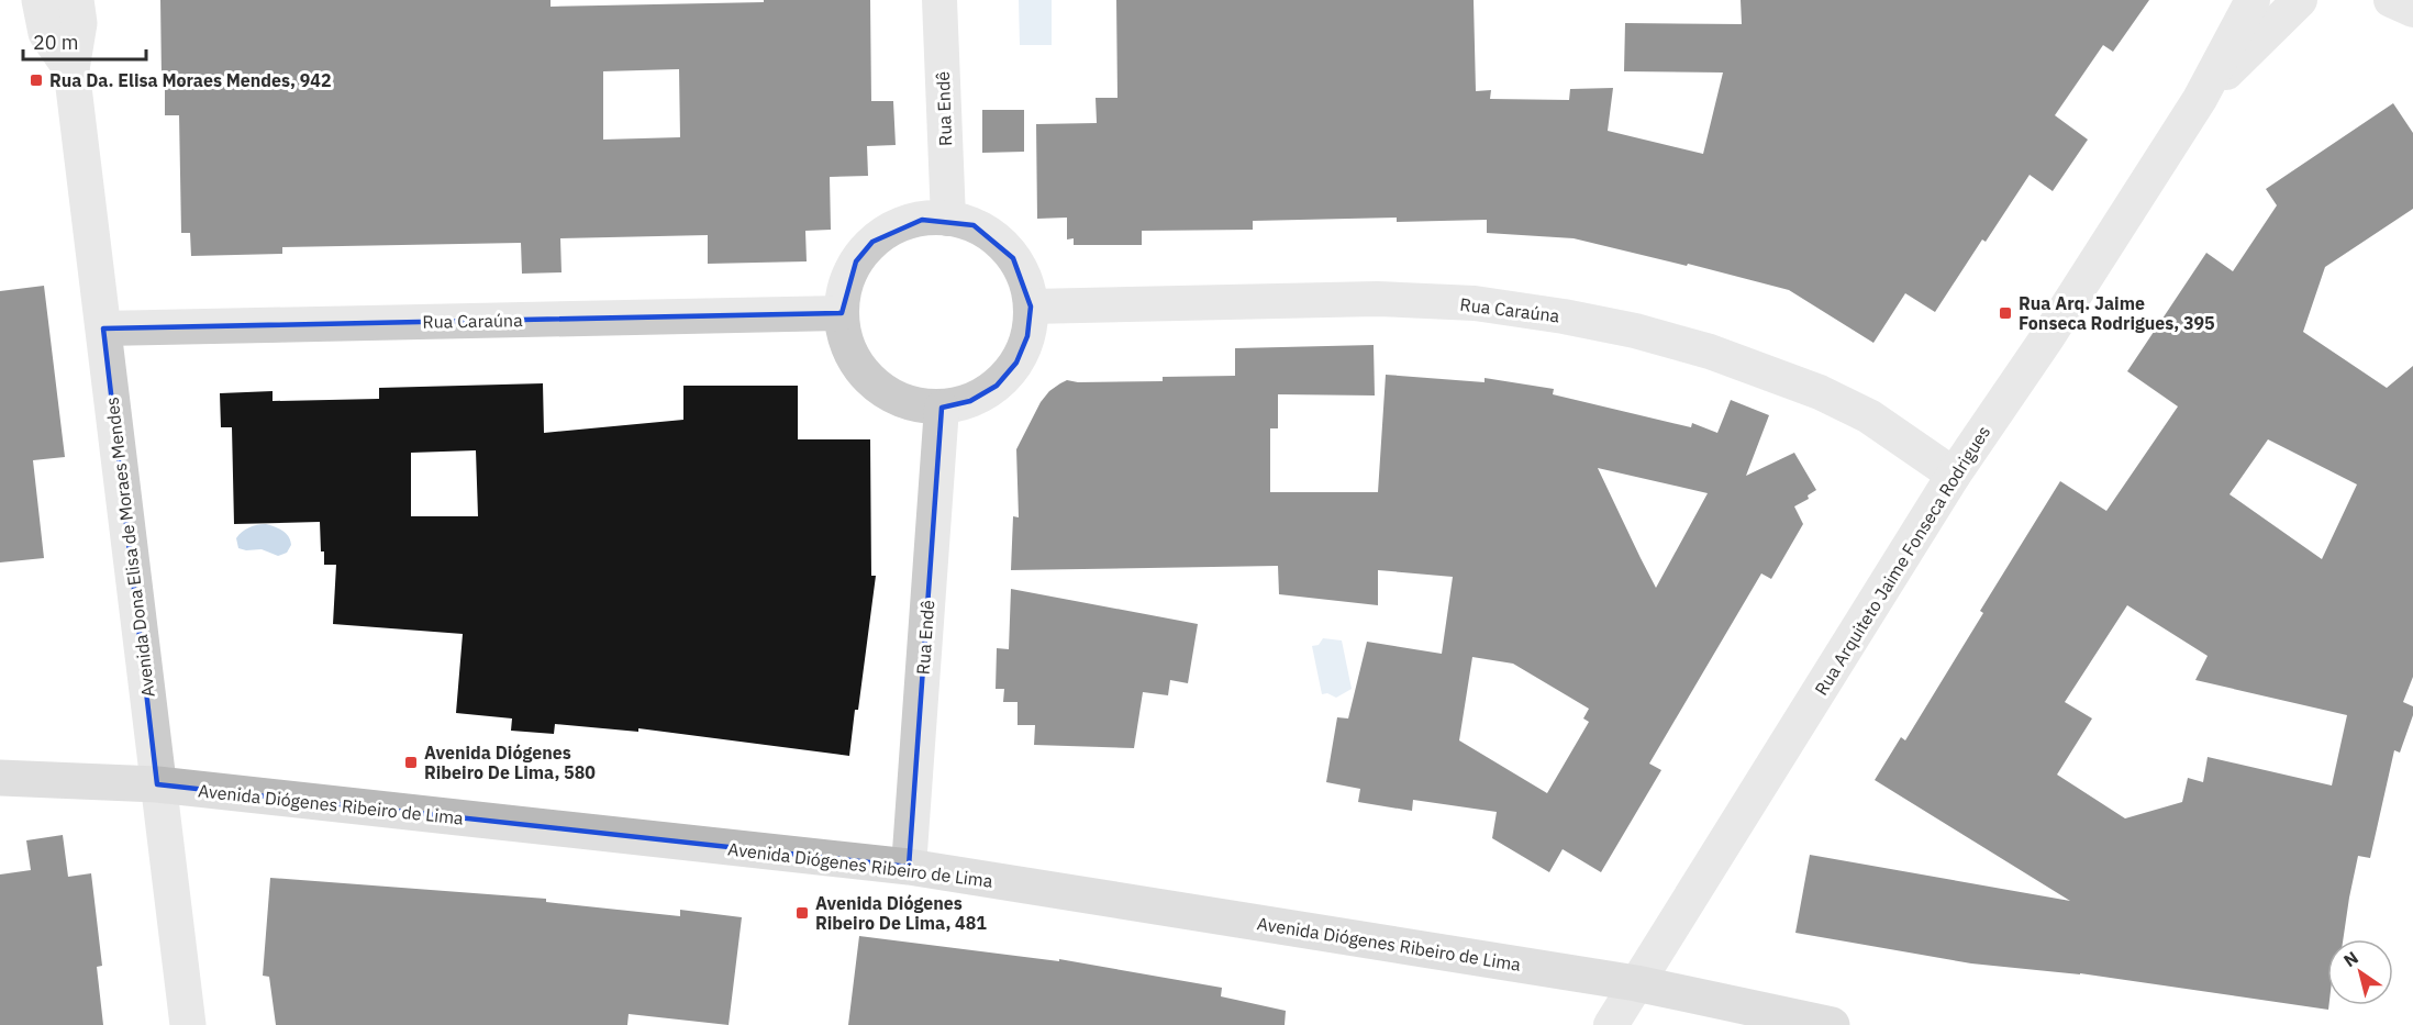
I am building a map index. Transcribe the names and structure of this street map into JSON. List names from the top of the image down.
{
  "streets": {
    "main road": ["Avenida Diógenes Ribeiro de Lima"],
    "street": [
      "Rua Endê",
      "Rua Caraúna",
      "Avenida Dona Elisa de Moraes Mendes",
      "Rua Arquiteto Jaime Fonseca Rodrigues"
    ]
  },
  "crossings": [
    ["Rua Endê", "Rua Caraúna"],
    ["Rua Endê", "Avenida Diógenes Ribeiro de Lima"],
    ["Rua Caraúna", "Avenida Dona Elisa de Moraes Mendes"],
    ["Rua Caraúna", "Rua Arquiteto Jaime Fonseca Rodrigues"],
    ["Avenida Dona Elisa de Moraes Mendes", "Avenida Diógenes Ribeiro de Lima"],
    ["Rua Arquiteto Jaime Fonseca Rodrigues", "Avenida Diógenes Ribeiro de Lima"]
  ],
  "places": {
    "transit": [
      "Rua Da. Elisa Moraes Mendes, 942",
      "Rua Arq. Jaime Fonseca Rodrigues, 395",
      "Avenida Diógenes Ribeiro De Lima, 580",
      "Avenida Diógenes Ribeiro De Lima, 481"
    ]
  },
  "scale_bar": "20 m",
  "north": "top left"
}
